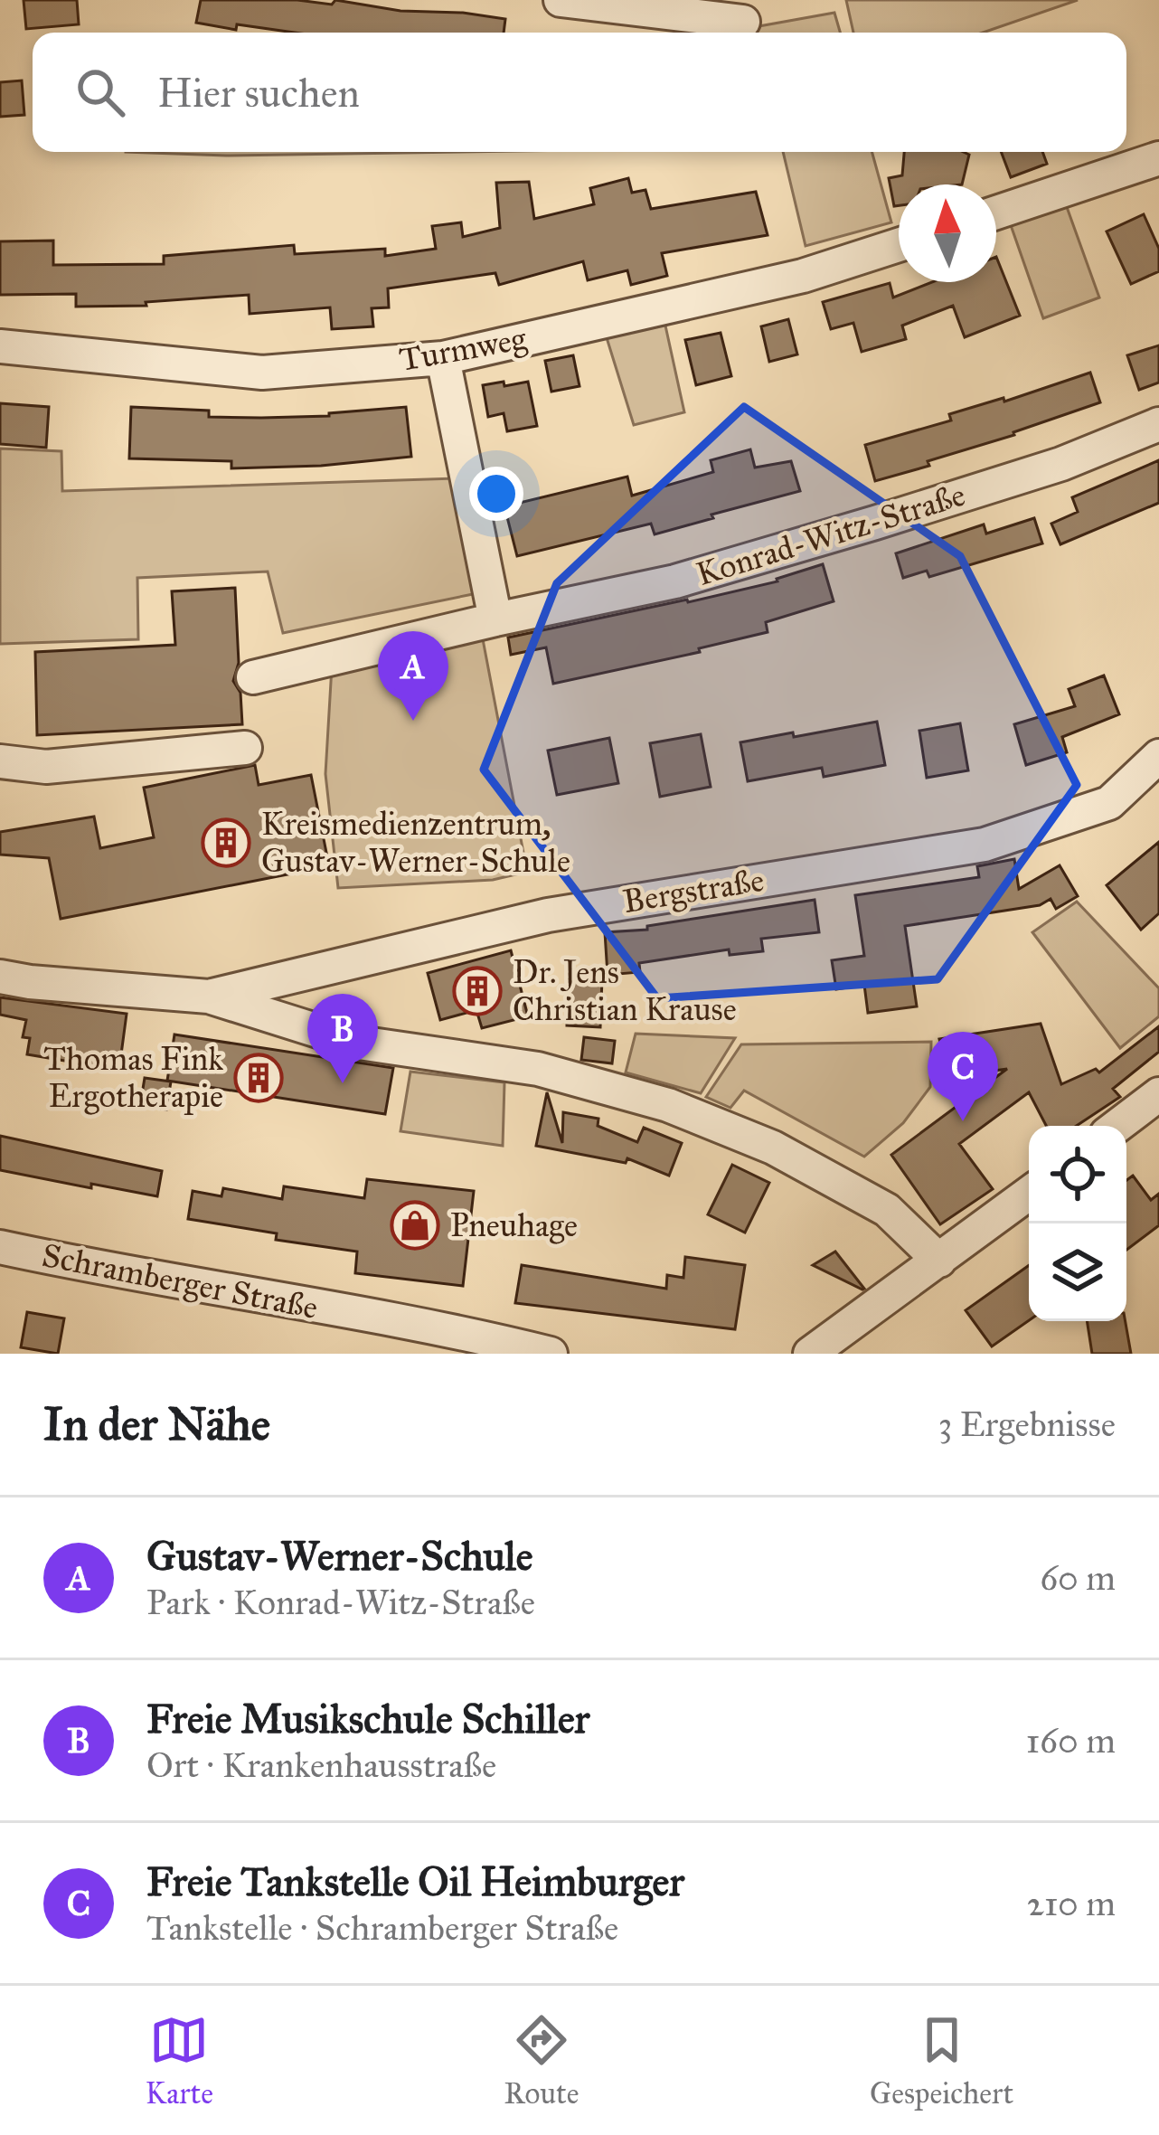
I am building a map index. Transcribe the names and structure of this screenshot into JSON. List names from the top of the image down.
{
  "streets": {
    "street": [
      "Turmweg",
      "Konrad-Witz-Straße",
      "Bergstraße",
      "Schramberger Straße"
    ]
  },
  "places": {
    "building": ["Kreismedienzentrum, Gustav-Werner-Schule", "Dr. Jens Christian Krause", "Thomas Fink Ergotherapie"],
    "shop": ["Pneuhage"]
  },
  "north": "top",
  "page": {
    "search": "Hier suchen",
    "pins": ["A", "B", "C"],
    "heading": ["In der Nähe", "3 Ergebnisse"],
    "list": [
      {
        "mark": "A",
        "name": "Gustav-Werner-Schule",
        "note": "Park · Konrad-Witz-Straße",
        "value": "60 m"
      },
      {
        "mark": "B",
        "name": "Freie Musikschule Schiller",
        "note": "Ort · Krankenhausstraße",
        "value": "160 m"
      },
      {
        "mark": "C",
        "name": "Freie Tankstelle Oil Heimburger",
        "note": "Tankstelle · Schramberger Straße",
        "value": "210 m"
      }
    ],
    "nav": ["Karte", "Route", "Gespeichert"]
  }
}
